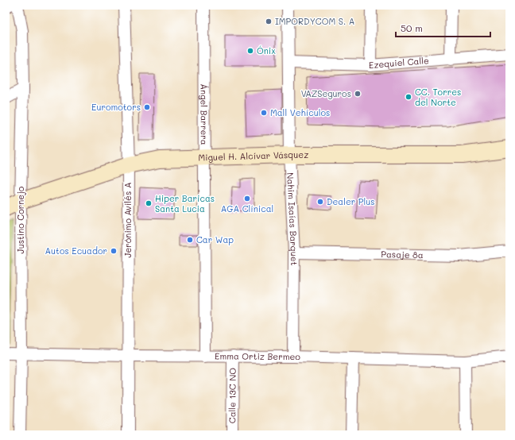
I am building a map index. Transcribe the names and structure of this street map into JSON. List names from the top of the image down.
{
  "streets": {
    "street": [
      "Ezequiel Calle",
      "Ángel Barrera",
      "Miguel H. Alcívar Vásquez",
      "Nahim Isaías Barquet",
      "Justino Cornejo",
      "Jerónimo Avilés A",
      "Pasaje 8a",
      "Emma Ortiz Bermeo",
      "Calle 13C NO"
    ]
  },
  "crossings": [
    ["Ezequiel Calle", "Nahim Isaías Barquet"],
    ["Ángel Barrera", "Miguel H. Alcívar Vásquez"],
    ["Ángel Barrera", "Emma Ortiz Bermeo"],
    ["Miguel H. Alcívar Vásquez", "Nahim Isaías Barquet"],
    ["Miguel H. Alcívar Vásquez", "Justino Cornejo"],
    ["Miguel H. Alcívar Vásquez", "Jerónimo Avilés A"],
    ["Nahim Isaías Barquet", "Pasaje 8a"],
    ["Nahim Isaías Barquet", "Emma Ortiz Bermeo"],
    ["Justino Cornejo", "Emma Ortiz Bermeo"],
    ["Jerónimo Avilés A", "Emma Ortiz Bermeo"],
    ["Emma Ortiz Bermeo", "Calle 13C NO"]
  ],
  "places": [
    "IMPORDYCOM S. A",
    "Ónix",
    "VAZSeguros",
    "CC. Torres del Norte",
    "Euromotors",
    "Mall Vehículos",
    "AGA Clínical",
    "Dealer Plus",
    "Hiper Baricas Santa Lucia",
    "Car Wap",
    "Autos Ecuador"
  ],
  "scale_bar": "50 m"
}
